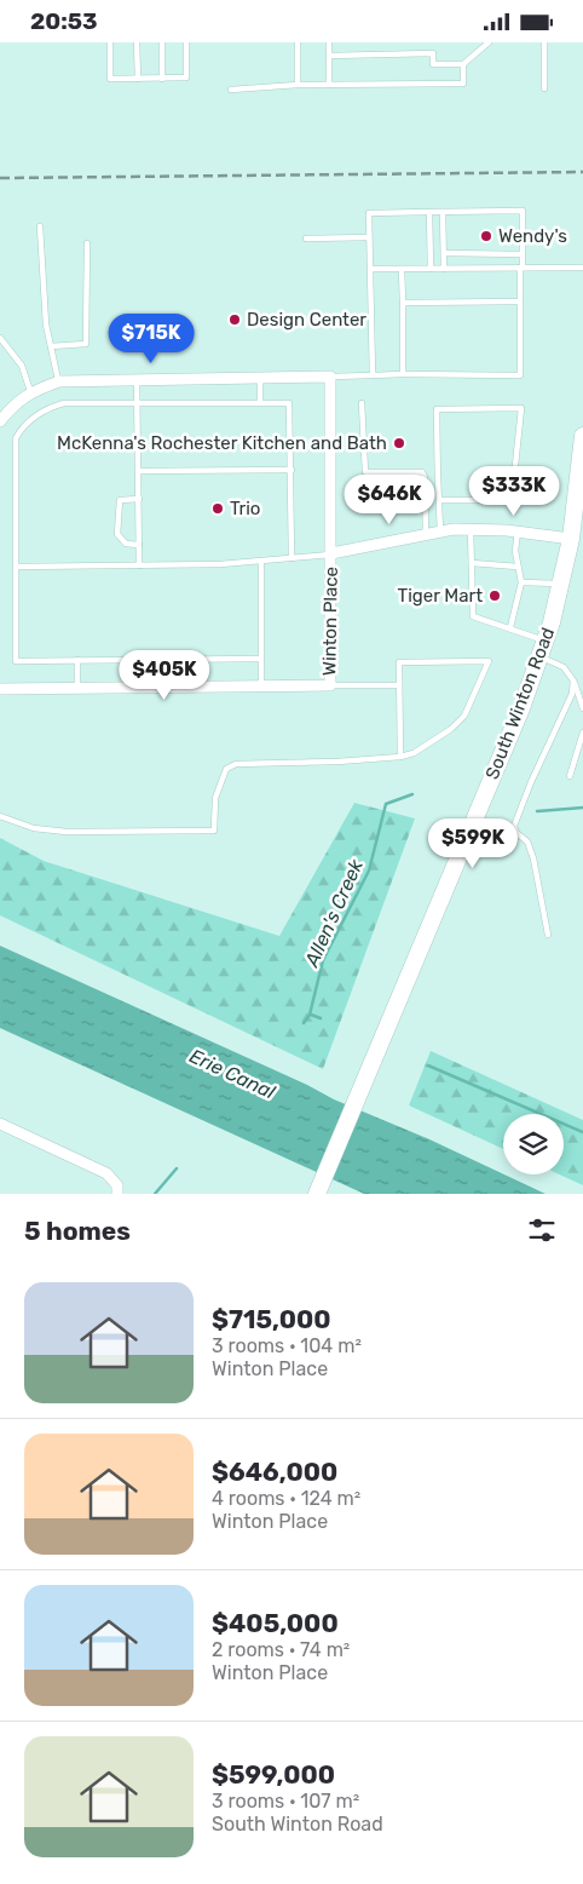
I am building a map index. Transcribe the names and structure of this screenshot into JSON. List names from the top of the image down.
{
  "streets": {
    "main road": ["South Winton Road"],
    "street": ["Winton Place"]
  },
  "crossings": [
    ["Winton Place", "South Winton Road"]
  ],
  "water": ["Allen's Creek", "Erie Canal"],
  "places": [
    "Wendy's",
    "Design Center",
    "McKenna's Rochester Kitchen and Bath",
    "Trio",
    "Tiger Mart"
  ],
  "page": {
    "status": "20:53",
    "price": [
      "$715K",
      "$333K",
      "$646K",
      "$405K",
      "$599K"
    ],
    "heading": "5 homes",
    "list": [
      {
        "name": "$715,000",
        "note": "3 rooms · 104 m² · Winton Place"
      },
      {
        "name": "$646,000",
        "note": "4 rooms · 124 m² · Winton Place"
      },
      {
        "name": "$405,000",
        "note": "2 rooms · 74 m² · Winton Place"
      },
      {
        "name": "$599,000",
        "note": "3 rooms · 107 m² · South Winton Road"
      }
    ]
  }
}
